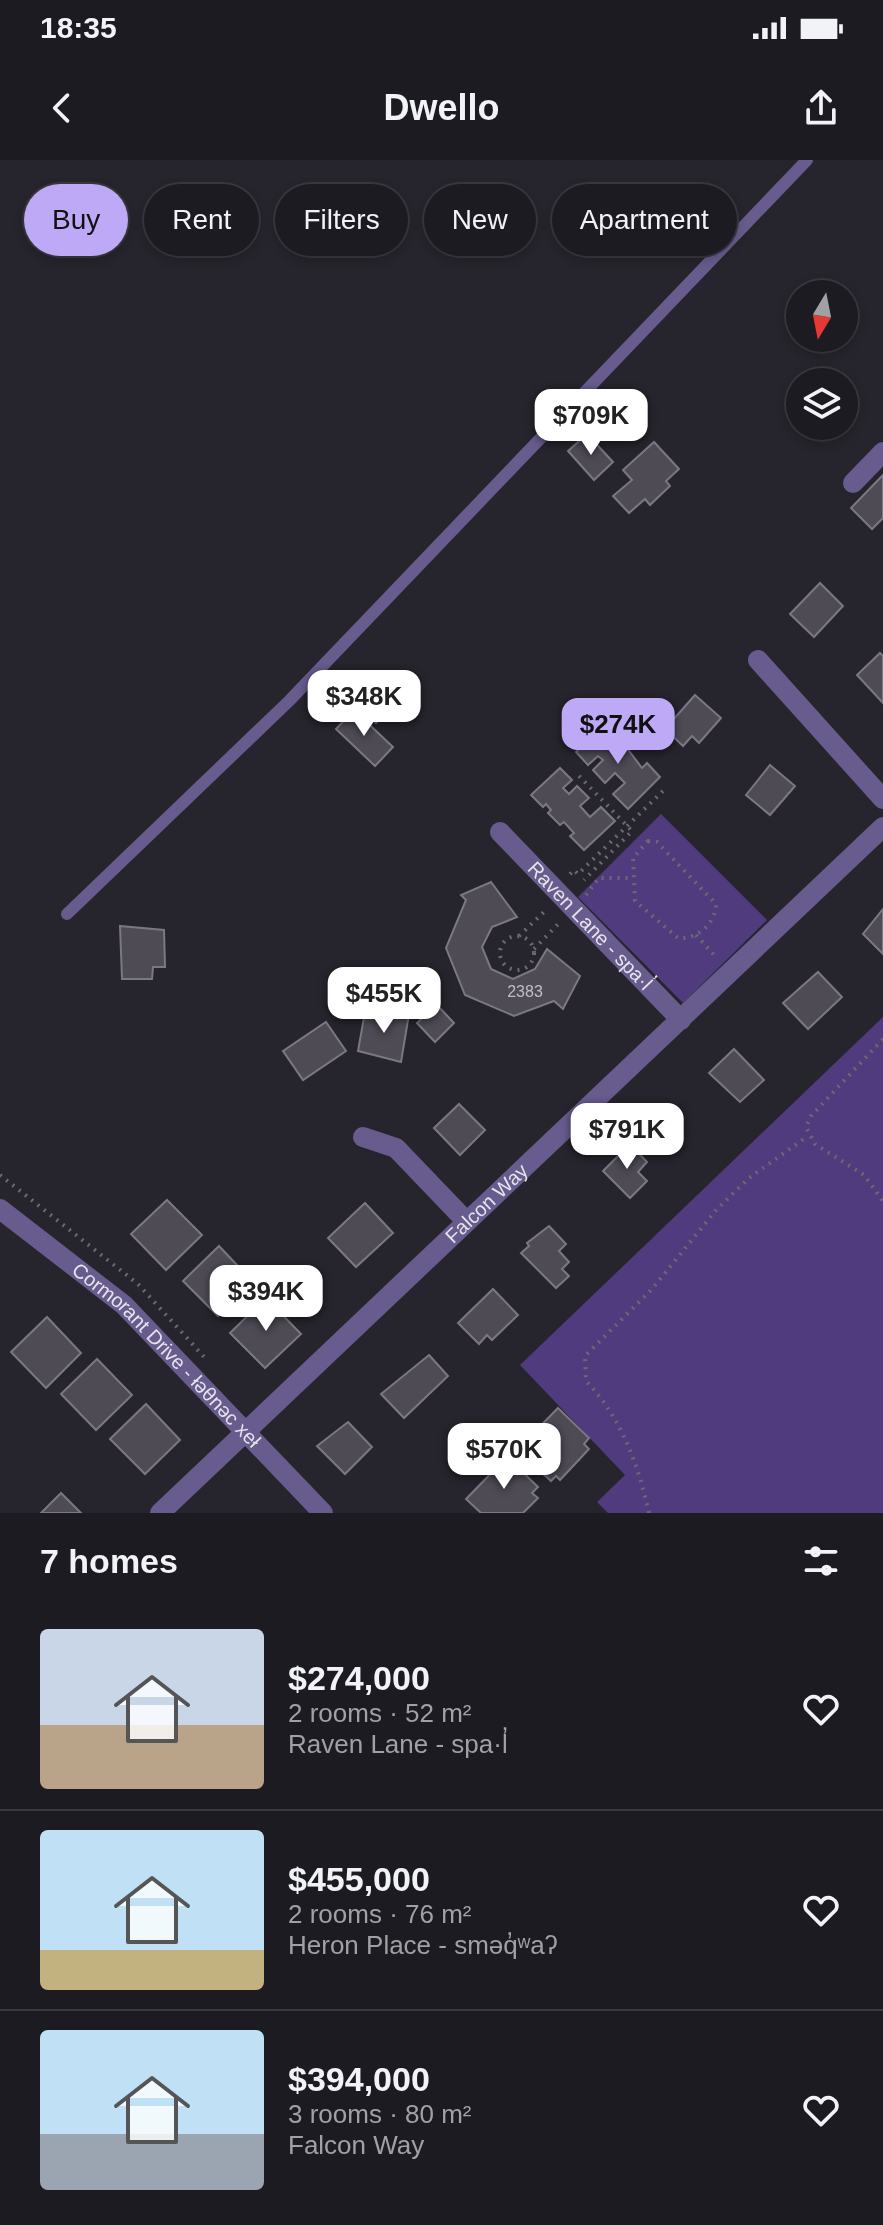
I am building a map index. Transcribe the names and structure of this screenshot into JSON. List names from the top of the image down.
{
  "streets": {
    "street": ["Raven Lane - spa·l̓", "Falcon Way", "Cormorant Drive - łəθnəc xeł"]
  },
  "crossings": [
    ["Raven Lane - spa·l̓", "Falcon Way"],
    ["Falcon Way", "Cormorant Drive - łəθnəc xeł"]
  ],
  "house_numbers": ["2383"],
  "north": "bottom",
  "page": {
    "status": "18:35",
    "header": "Dwello",
    "chip": [
      "Buy",
      "Rent",
      "Filters",
      "New",
      "Apartment"
    ],
    "price": [
      "$709K",
      "$348K",
      "$274K",
      "$455K",
      "$791K",
      "$394K",
      "$570K"
    ],
    "heading": "7 homes",
    "list": [
      {
        "name": "$274,000",
        "note": "2 rooms · 52 m² · Raven Lane - spa·l̓"
      },
      {
        "name": "$455,000",
        "note": "2 rooms · 76 m² · Heron Place - sməq̓ʷaʔ"
      },
      {
        "name": "$394,000",
        "note": "3 rooms · 80 m² · Falcon Way"
      }
    ]
  }
}
